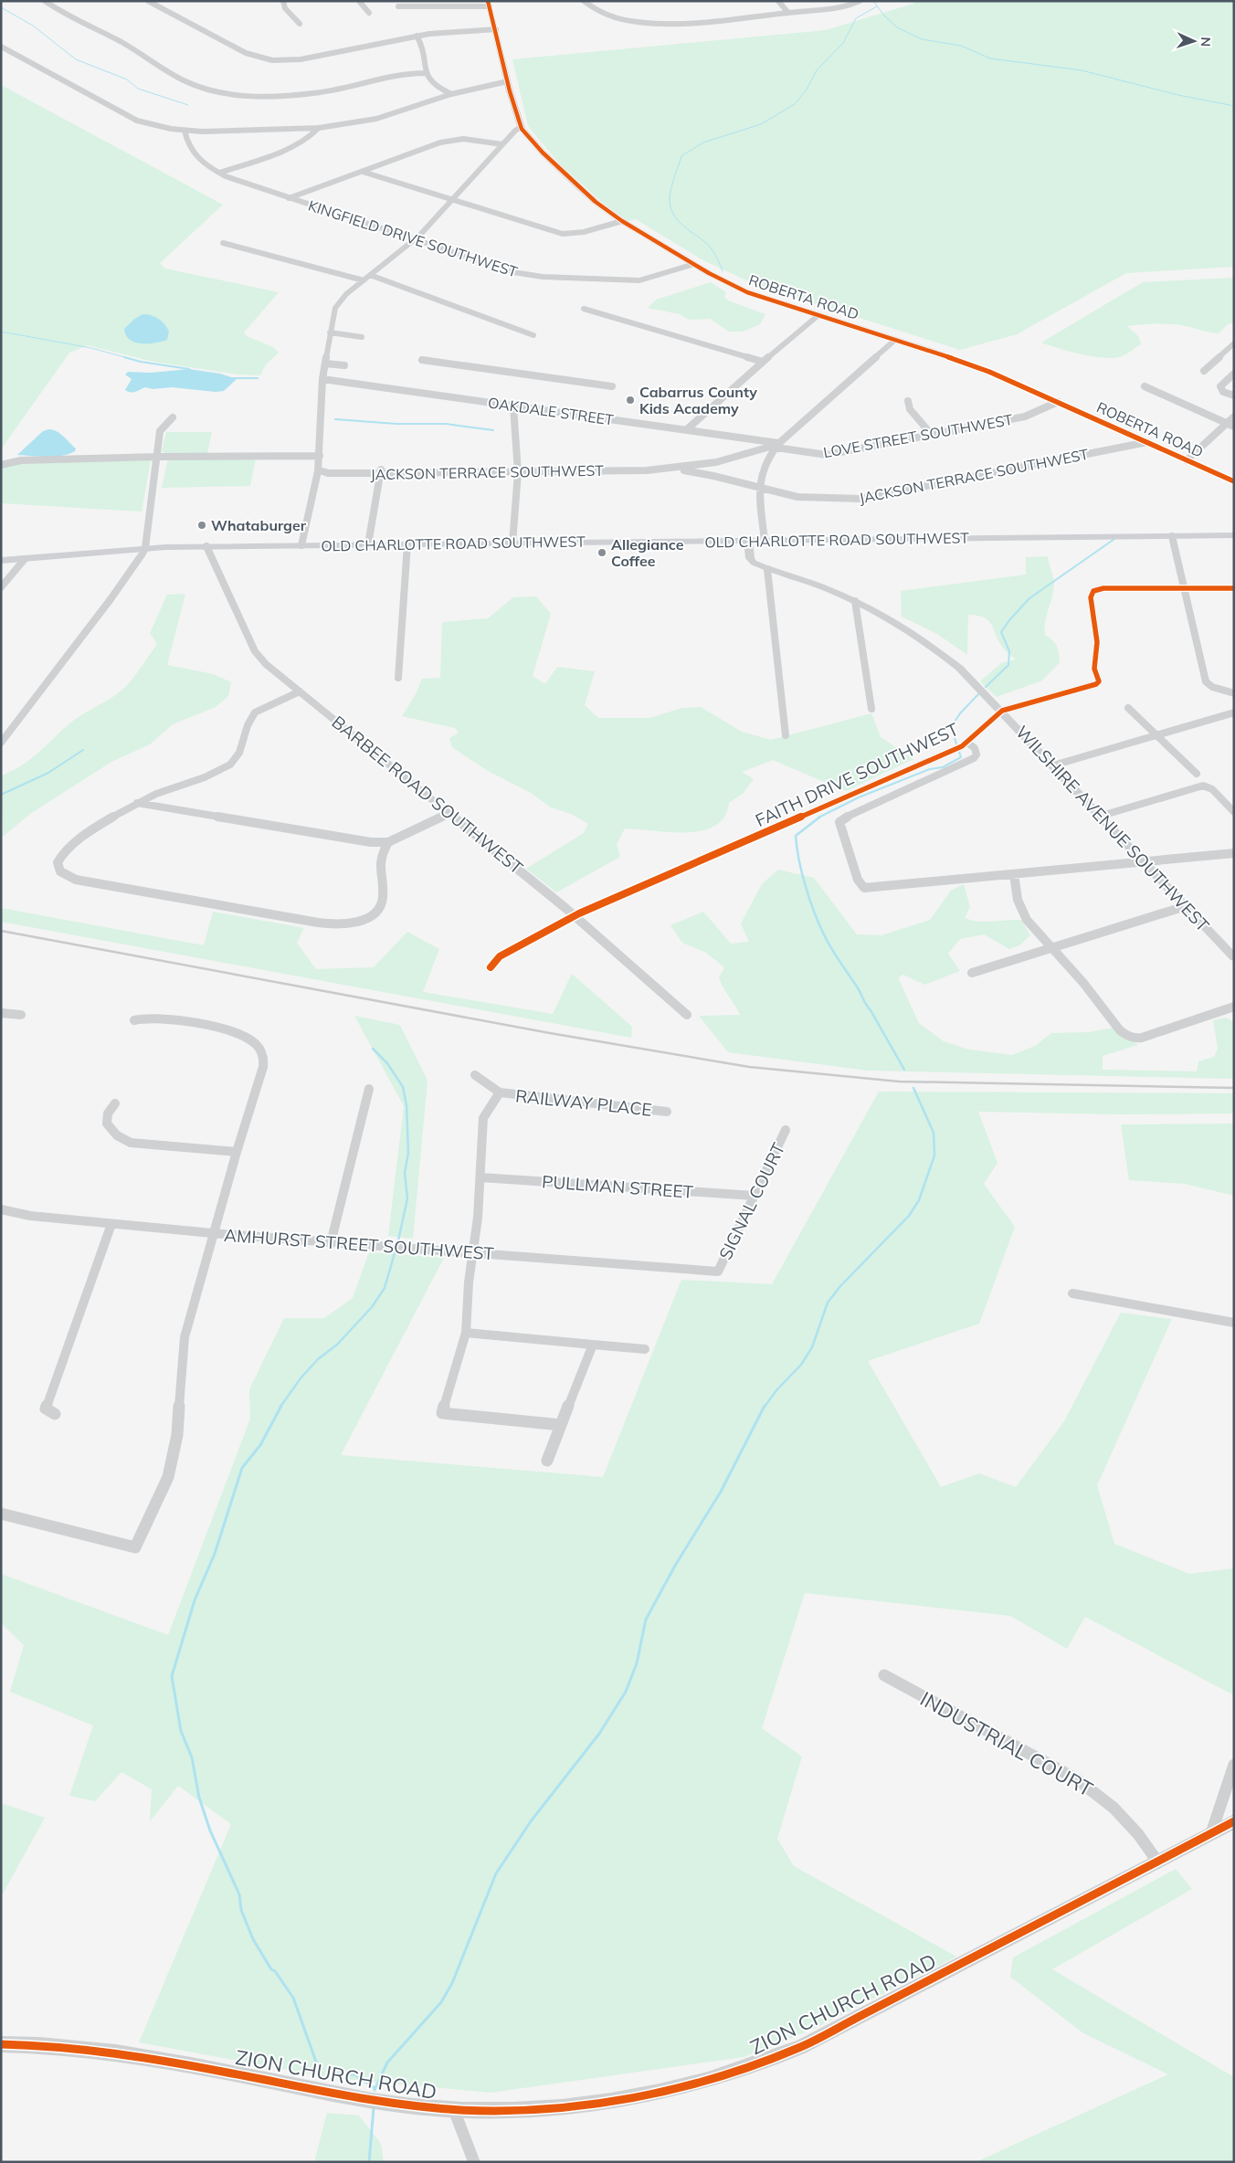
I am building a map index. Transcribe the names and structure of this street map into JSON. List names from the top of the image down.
{
  "streets": {
    "main road": ["OLD CHARLOTTE ROAD SOUTHWEST"],
    "street": [
      "KINGFIELD DRIVE SOUTHWEST",
      "ROBERTA ROAD",
      "OAKDALE STREET",
      "LOVE STREET SOUTHWEST",
      "JACKSON TERRACE SOUTHWEST",
      "FAITH DRIVE SOUTHWEST",
      "BARBEE ROAD SOUTHWEST",
      "WILSHIRE AVENUE SOUTHWEST",
      "RAILWAY PLACE",
      "PULLMAN STREET",
      "SIGNAL COURT",
      "AMHURST STREET SOUTHWEST",
      "INDUSTRIAL COURT",
      "ZION CHURCH ROAD"
    ]
  },
  "crossings": [
    ["KINGFIELD DRIVE SOUTHWEST", "ROBERTA ROAD"],
    ["ROBERTA ROAD", "LOVE STREET SOUTHWEST"],
    ["ROBERTA ROAD", "JACKSON TERRACE SOUTHWEST"],
    ["OAKDALE STREET", "LOVE STREET SOUTHWEST"],
    ["OAKDALE STREET", "JACKSON TERRACE SOUTHWEST"],
    ["LOVE STREET SOUTHWEST", "JACKSON TERRACE SOUTHWEST"],
    ["OLD CHARLOTTE ROAD SOUTHWEST", "BARBEE ROAD SOUTHWEST"],
    ["OLD CHARLOTTE ROAD SOUTHWEST", "WILSHIRE AVENUE SOUTHWEST"],
    ["FAITH DRIVE SOUTHWEST", "BARBEE ROAD SOUTHWEST"],
    ["FAITH DRIVE SOUTHWEST", "WILSHIRE AVENUE SOUTHWEST"],
    ["PULLMAN STREET", "SIGNAL COURT"],
    ["SIGNAL COURT", "AMHURST STREET SOUTHWEST"],
    ["INDUSTRIAL COURT", "ZION CHURCH ROAD"]
  ],
  "places": ["Cabarrus County Kids Academy", "Whataburger", "Allegiance Coffee"],
  "north": "right"
}
